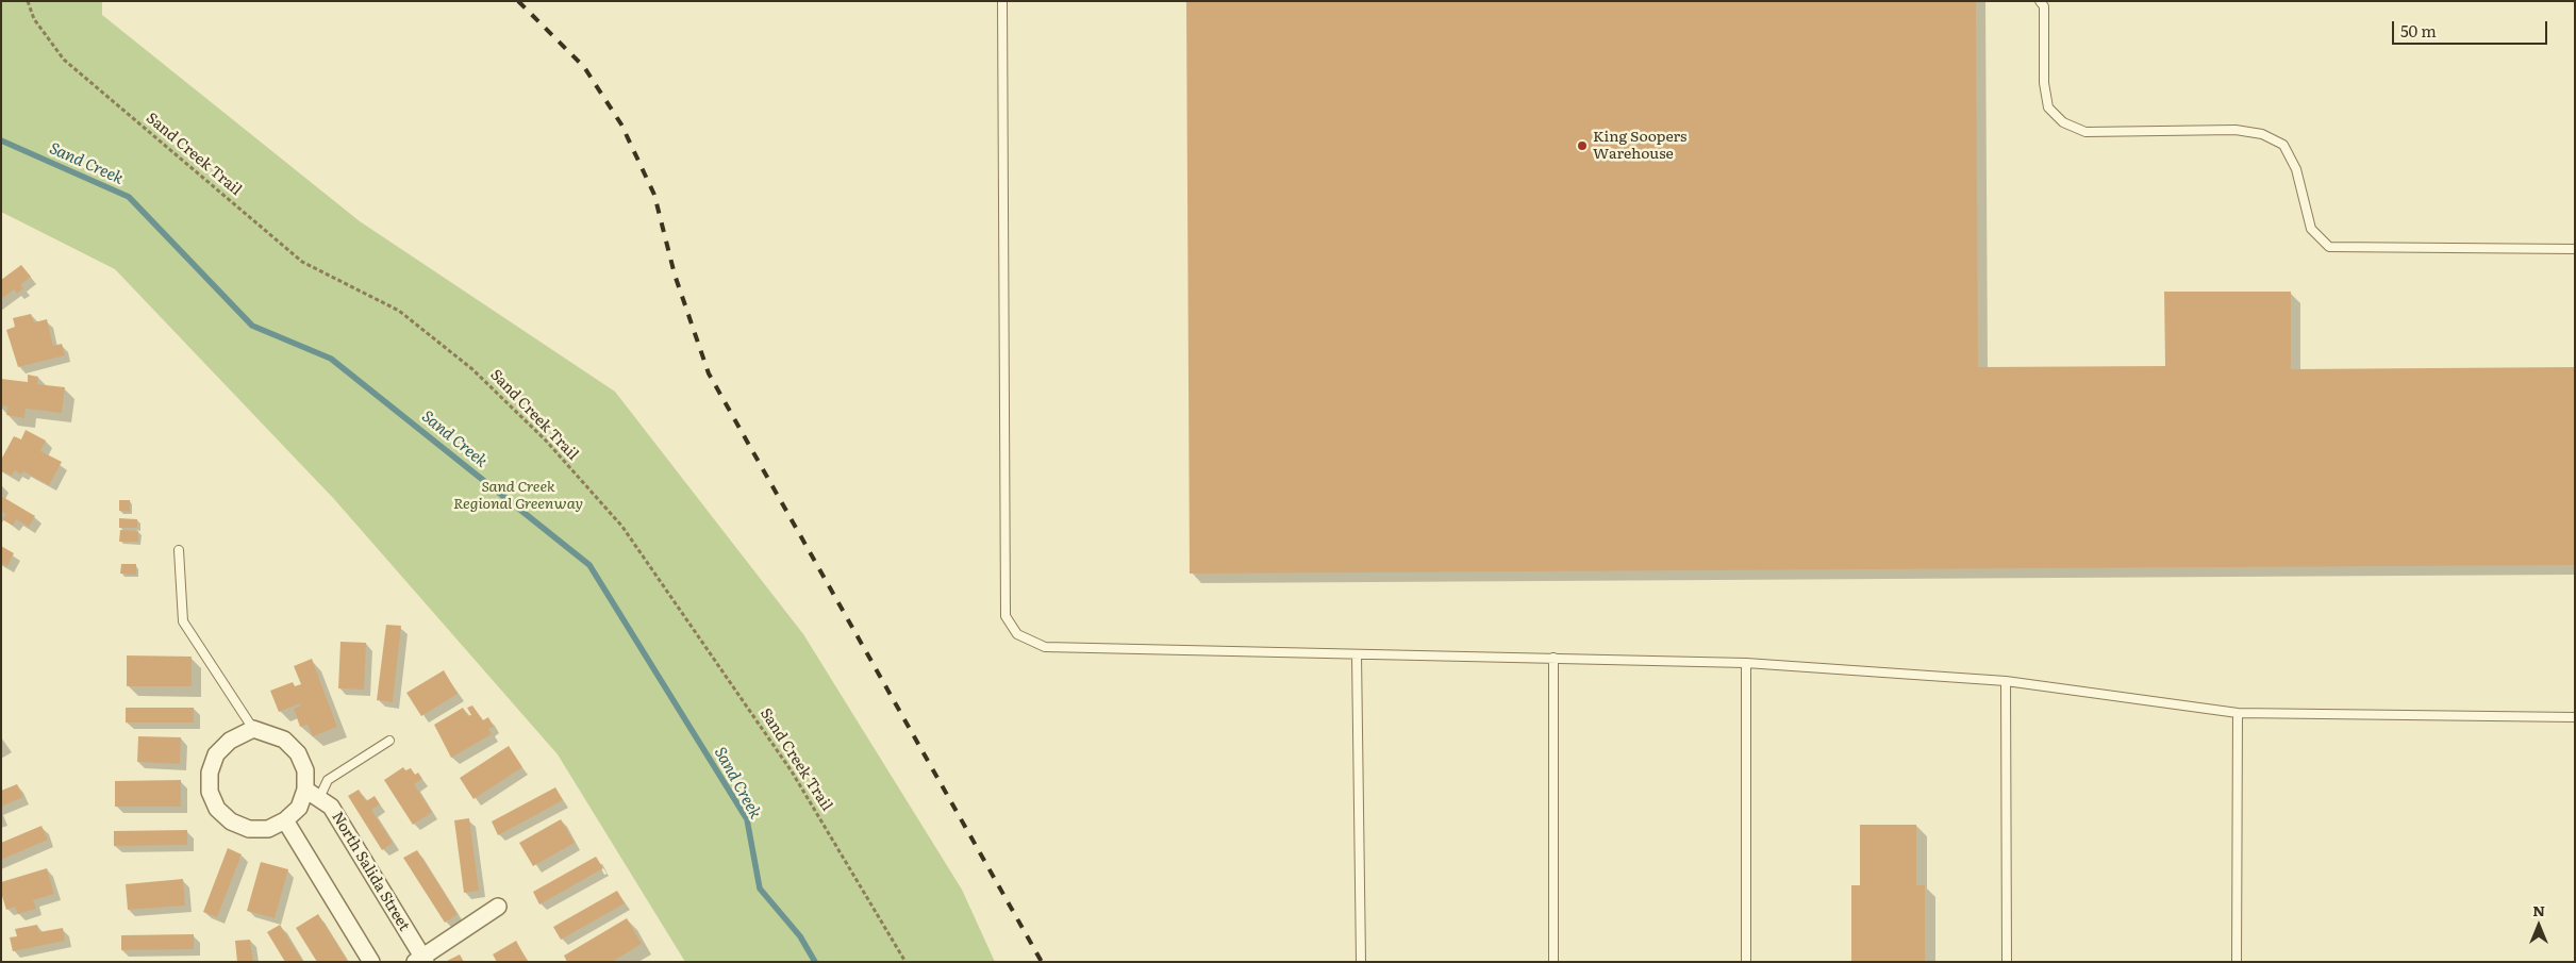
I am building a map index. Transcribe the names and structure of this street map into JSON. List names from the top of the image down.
{
  "streets": {
    "street": ["North Salida Street"],
    "path": ["Sand Creek Trail"]
  },
  "water": ["Sand Creek"],
  "parks": ["Sand Creek Regional Greenway"],
  "places": ["King Soopers Warehouse"],
  "scale_bar": "50 m",
  "north": "top"
}
